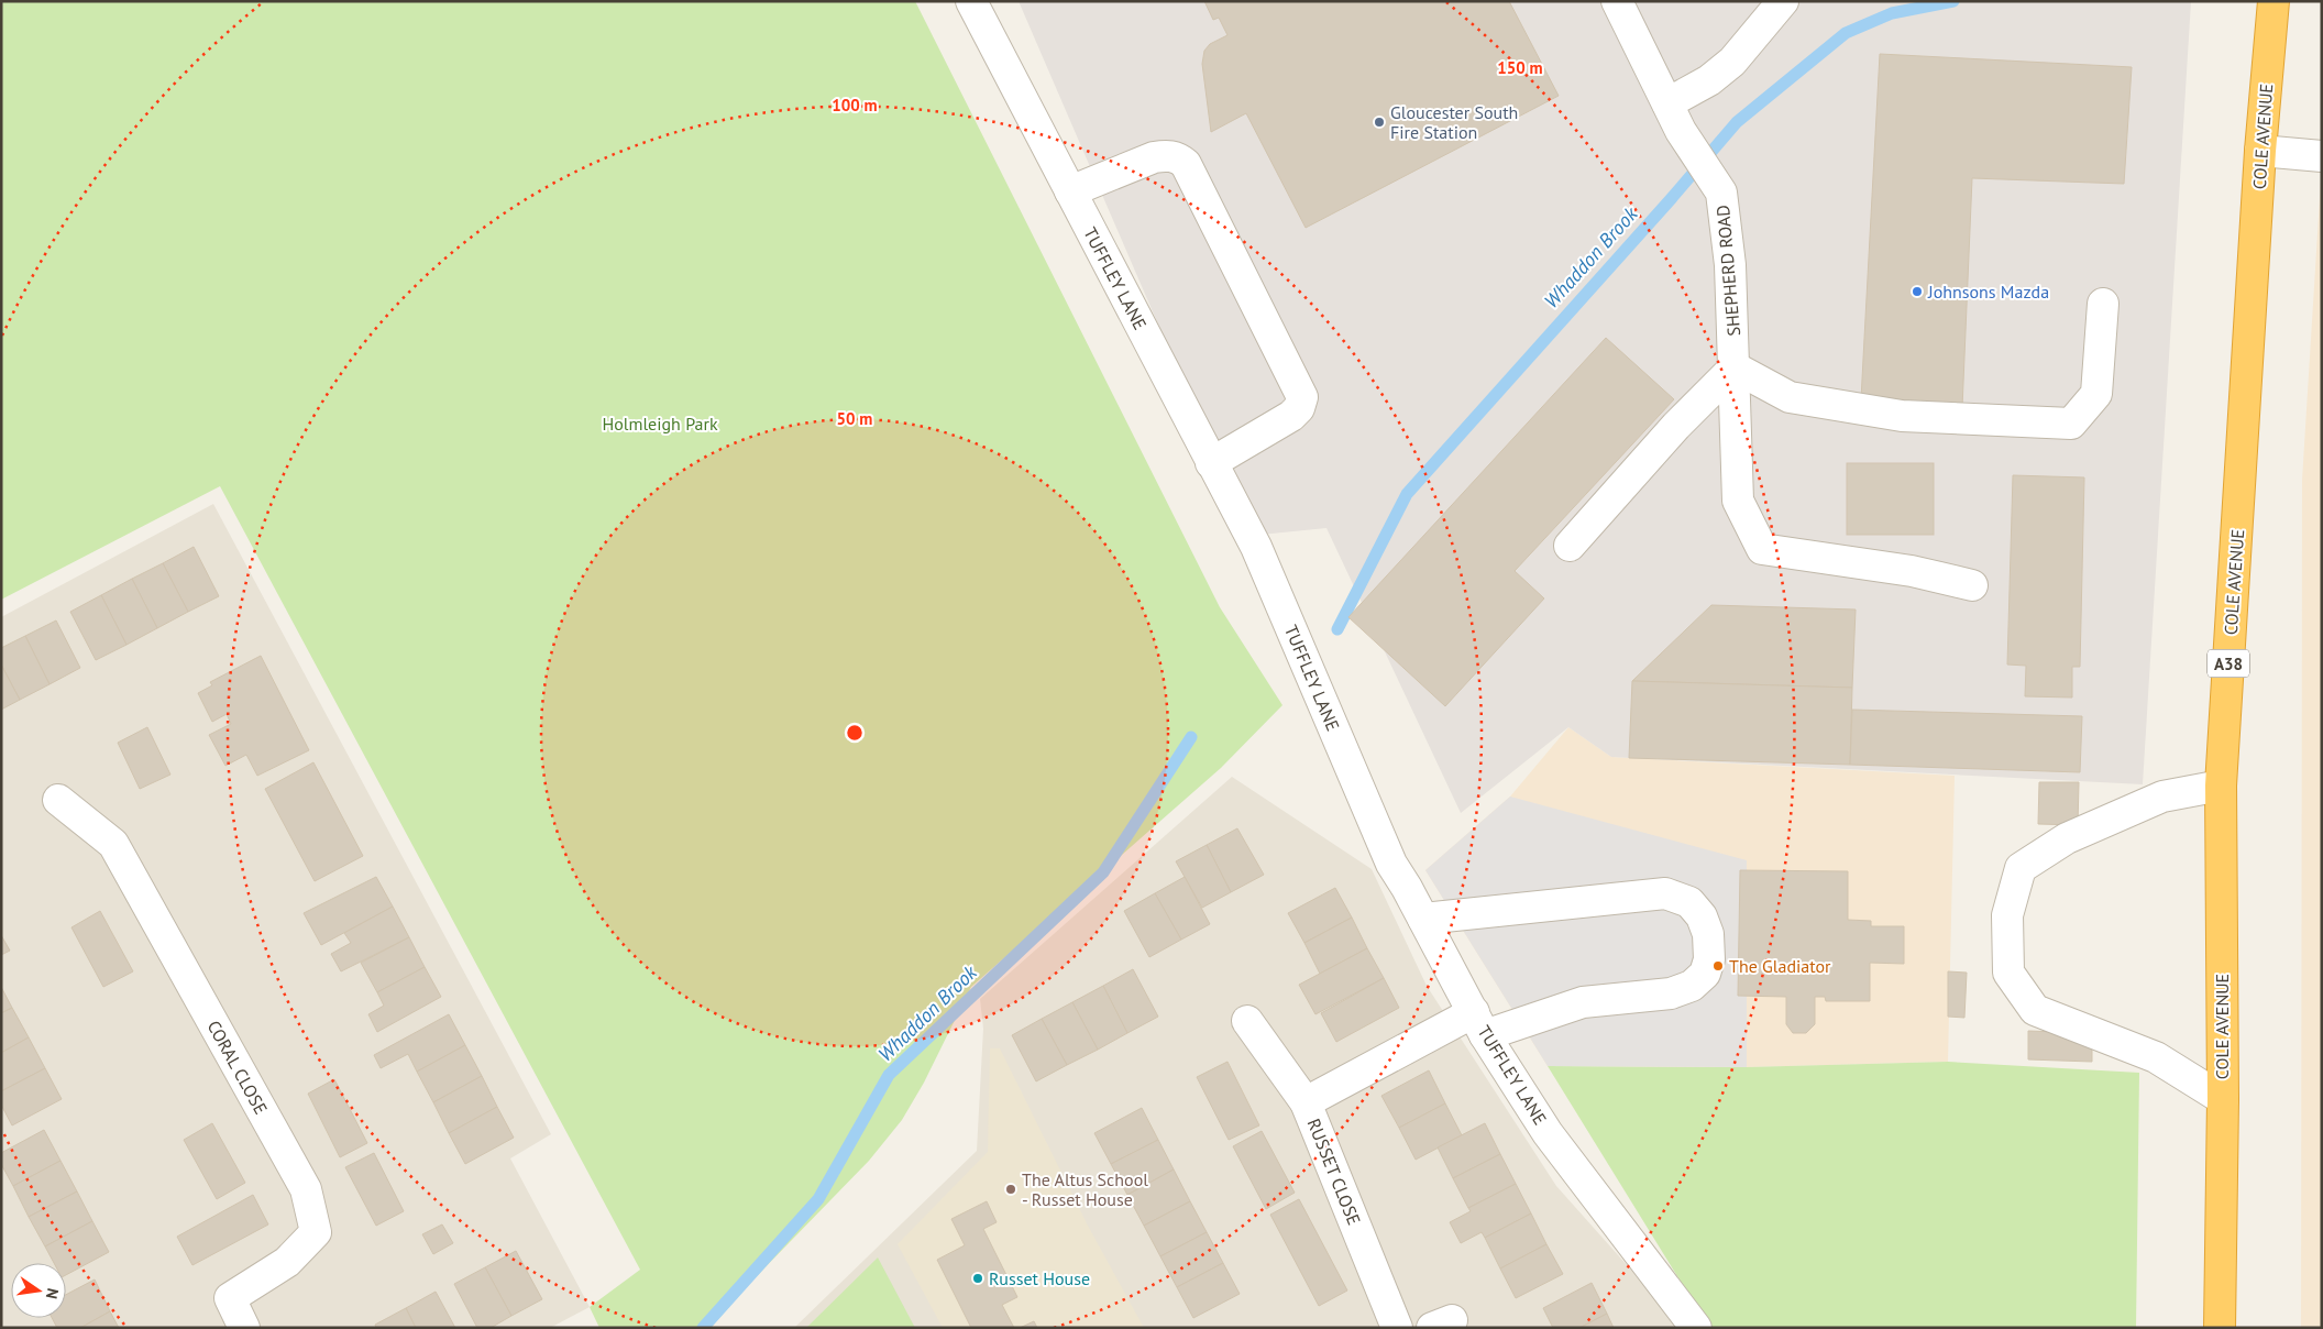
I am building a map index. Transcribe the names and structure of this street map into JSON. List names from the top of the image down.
{
  "streets": {
    "highway": ["COLE AVENUE", "A38"],
    "street": [
      "SHEPHERD ROAD",
      "TUFFLEY LANE",
      "CORAL CLOSE",
      "RUSSET CLOSE"
    ]
  },
  "crossings": [
    ["TUFFLEY LANE", "RUSSET CLOSE"]
  ],
  "water": ["Whaddon Brook"],
  "parks": ["Holmleigh Park"],
  "places": [
    "Gloucester South Fire Station",
    "Johnsons Mazda",
    "The Gladiator",
    "The Altus School - Russet House",
    "Russet House"
  ],
  "north": "right",
  "rings": ["150 m", "100 m", "50 m"]
}
